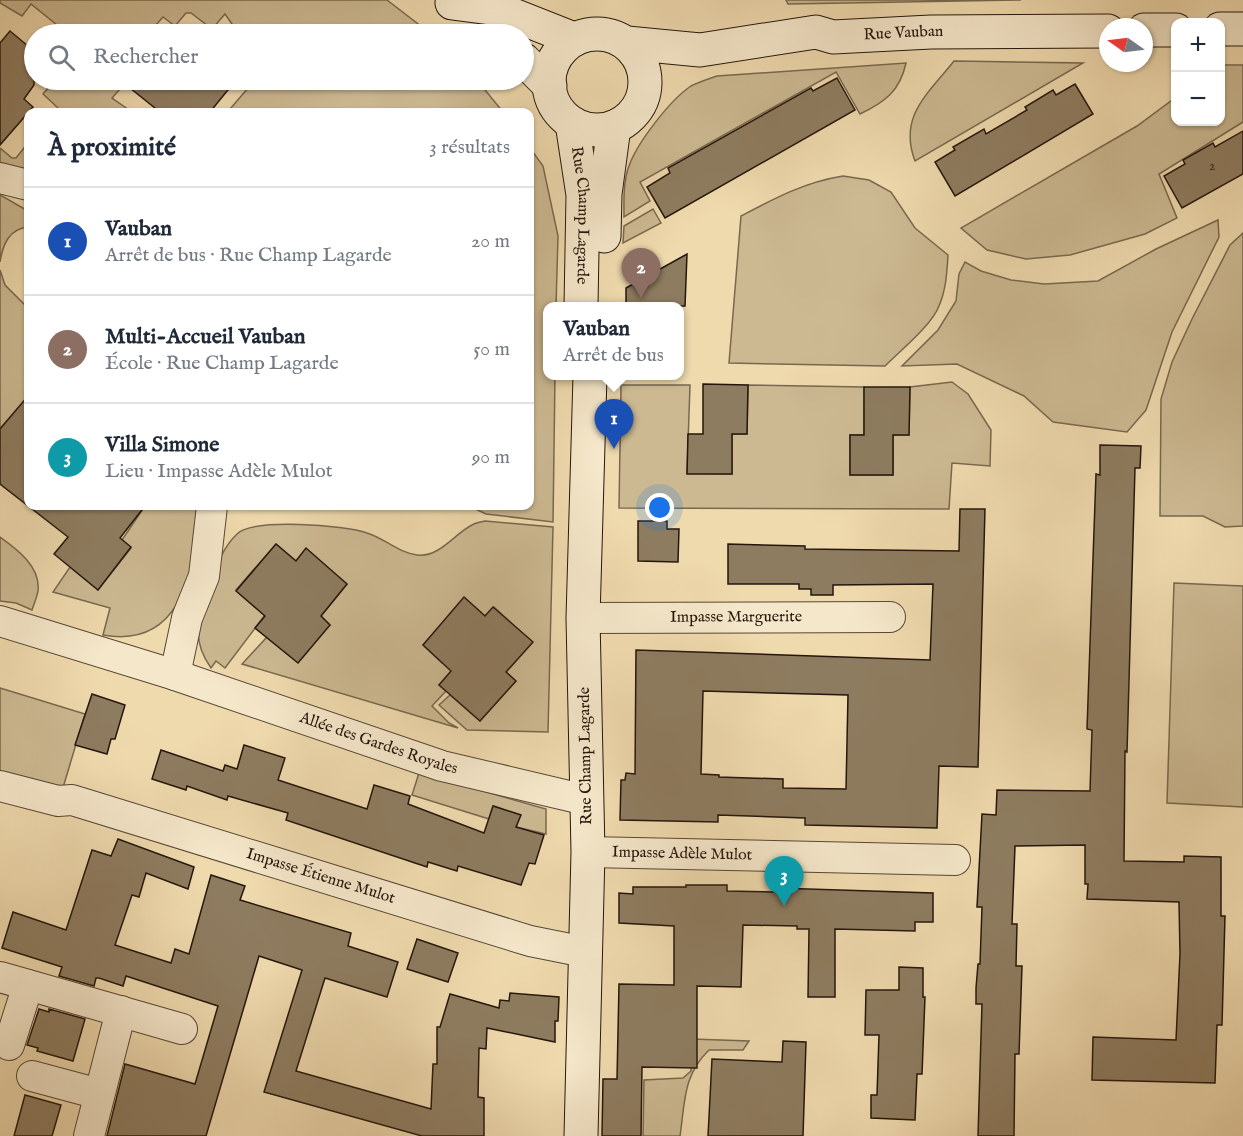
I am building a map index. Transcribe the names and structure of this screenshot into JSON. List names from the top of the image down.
{
  "streets": {
    "main road": ["Rue Vauban", "Rue Champ Lagarde"],
    "street": [
      "Impasse Marguerite",
      "Allée des Gardes Royales",
      "Impasse Adèle Mulot",
      "Impasse Étienne Mulot"
    ]
  },
  "crossings": [
    ["Rue Vauban", "Rue Champ Lagarde"],
    ["Rue Champ Lagarde", "Impasse Marguerite"],
    ["Rue Champ Lagarde", "Allée des Gardes Royales"],
    ["Rue Champ Lagarde", "Impasse Adèle Mulot"],
    ["Rue Champ Lagarde", "Impasse Étienne Mulot"]
  ],
  "house_numbers": ["2"],
  "north": "left",
  "page": {
    "map_buttons": ["+", "−"],
    "search": "Rechercher",
    "heading": ["À proximité", "3 résultats"],
    "list": [
      {
        "mark": "1",
        "name": "Vauban",
        "note": "Arrêt de bus · Rue Champ Lagarde",
        "value": "20 m"
      },
      {
        "mark": "2",
        "name": "Multi-Accueil Vauban",
        "note": "École · Rue Champ Lagarde",
        "value": "50 m"
      },
      {
        "mark": "3",
        "name": "Villa Simone",
        "note": "Lieu · Impasse Adèle Mulot",
        "value": "90 m"
      }
    ],
    "pins": ["2", "1", "3"],
    "popup": ["Vauban", "Arrêt de bus"]
  }
}
